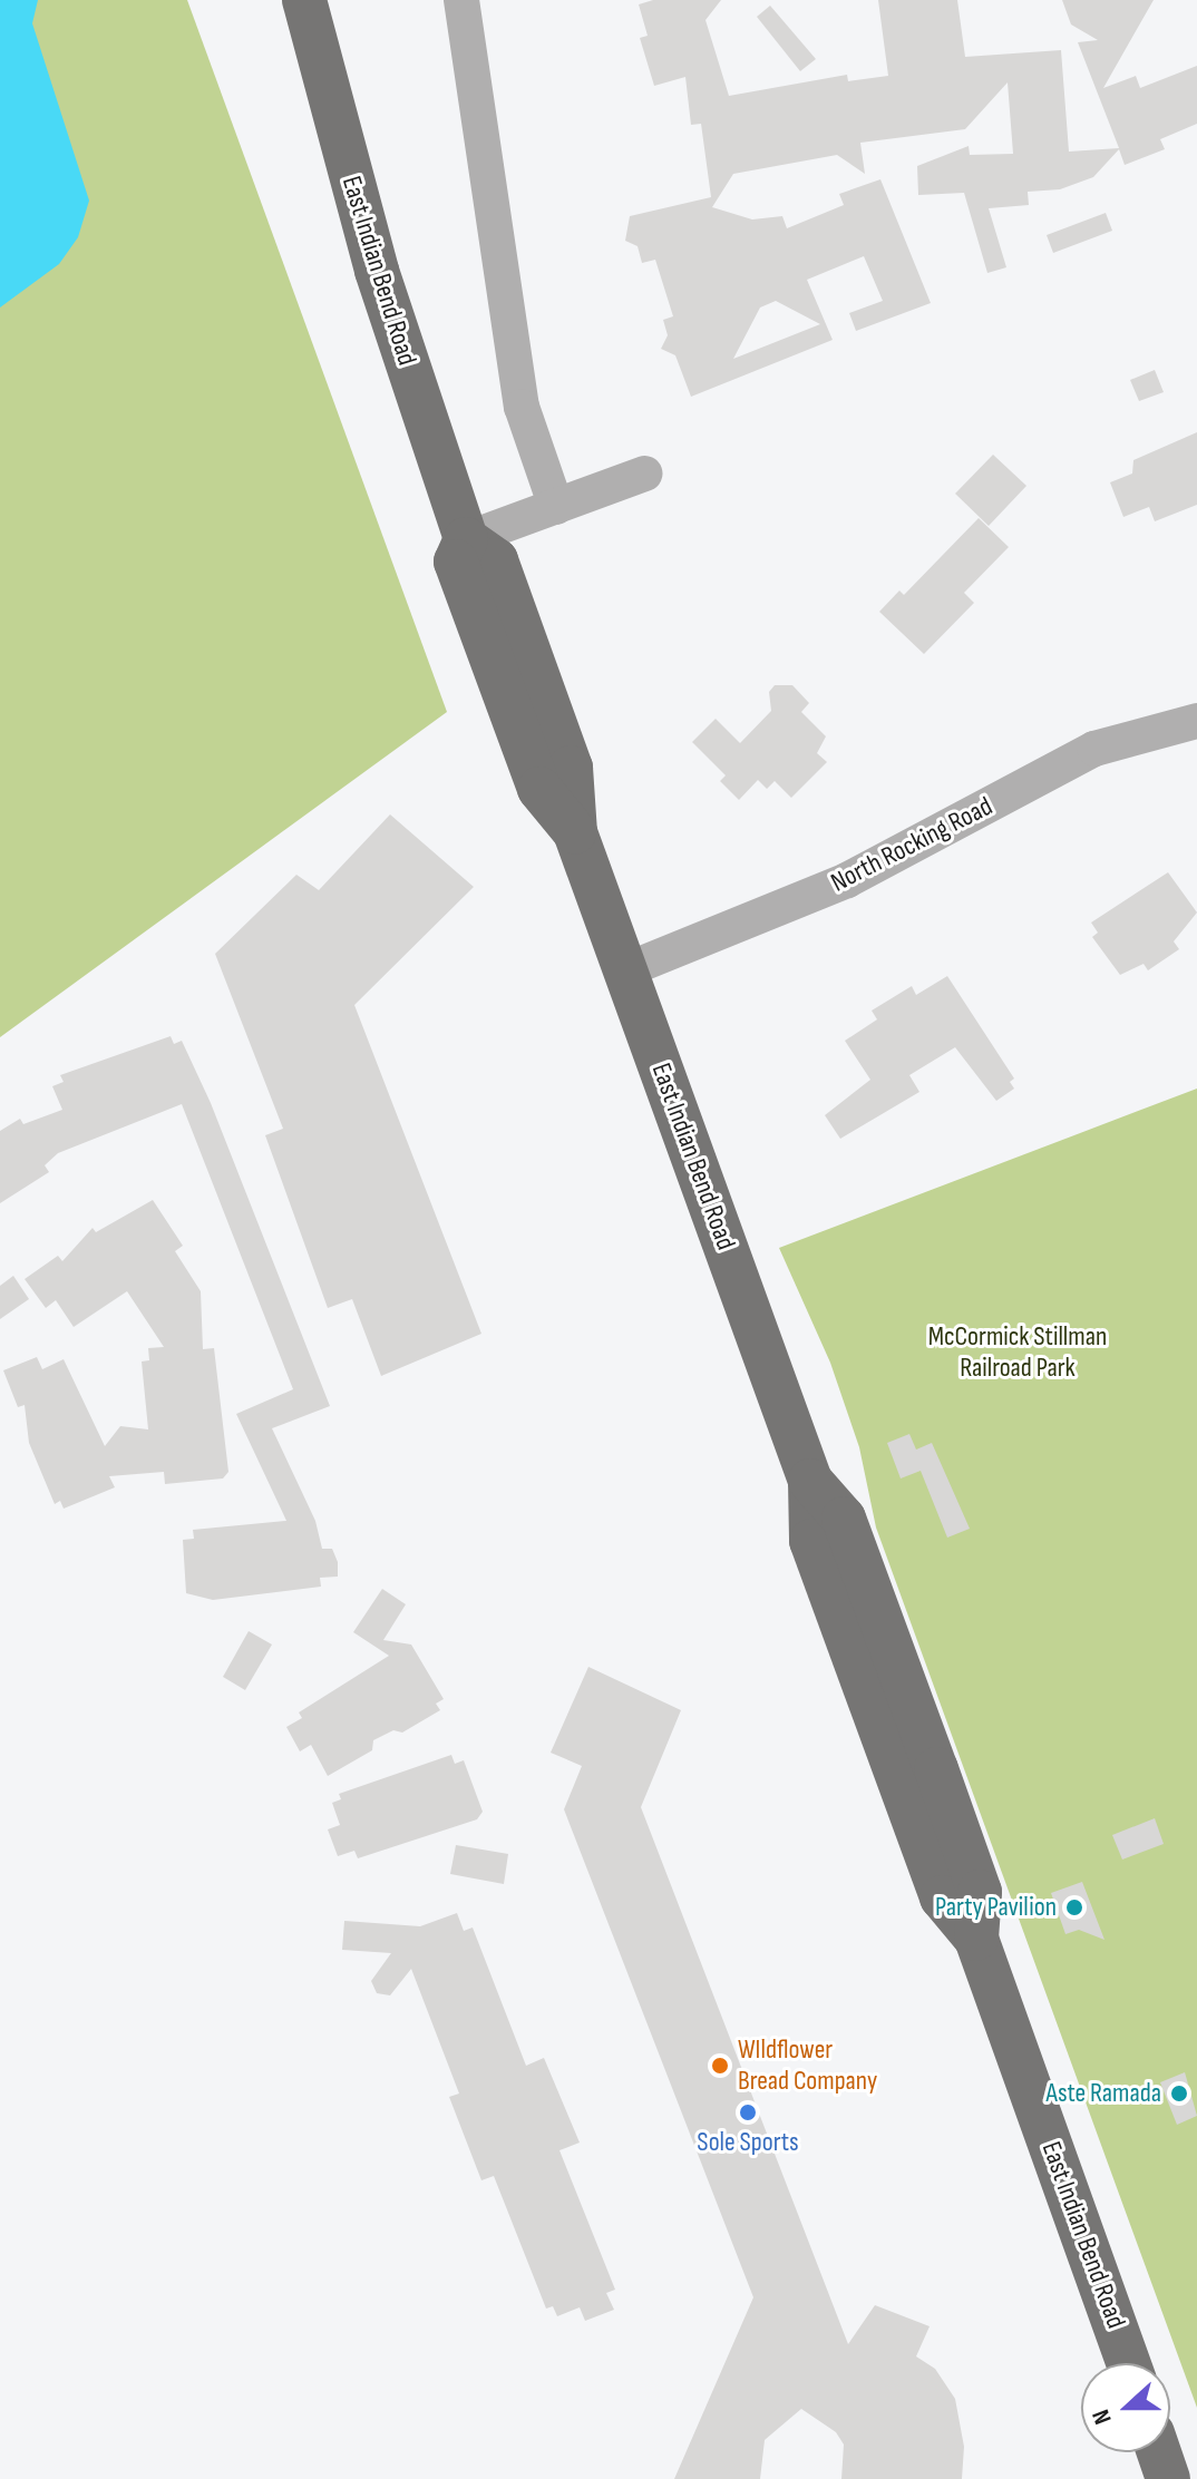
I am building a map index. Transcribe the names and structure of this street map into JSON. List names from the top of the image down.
{
  "streets": {
    "main road": ["East Indian Bend Road"],
    "street": ["North Rocking Road"]
  },
  "crossings": [
    ["East Indian Bend Road", "North Rocking Road"]
  ],
  "parks": ["McCormick Stillman Railroad Park"],
  "places": [
    "Party Pavilion",
    "WIldflower Bread Company",
    "Aste Ramada",
    "Sole Sports"
  ],
  "north": "left"
}
